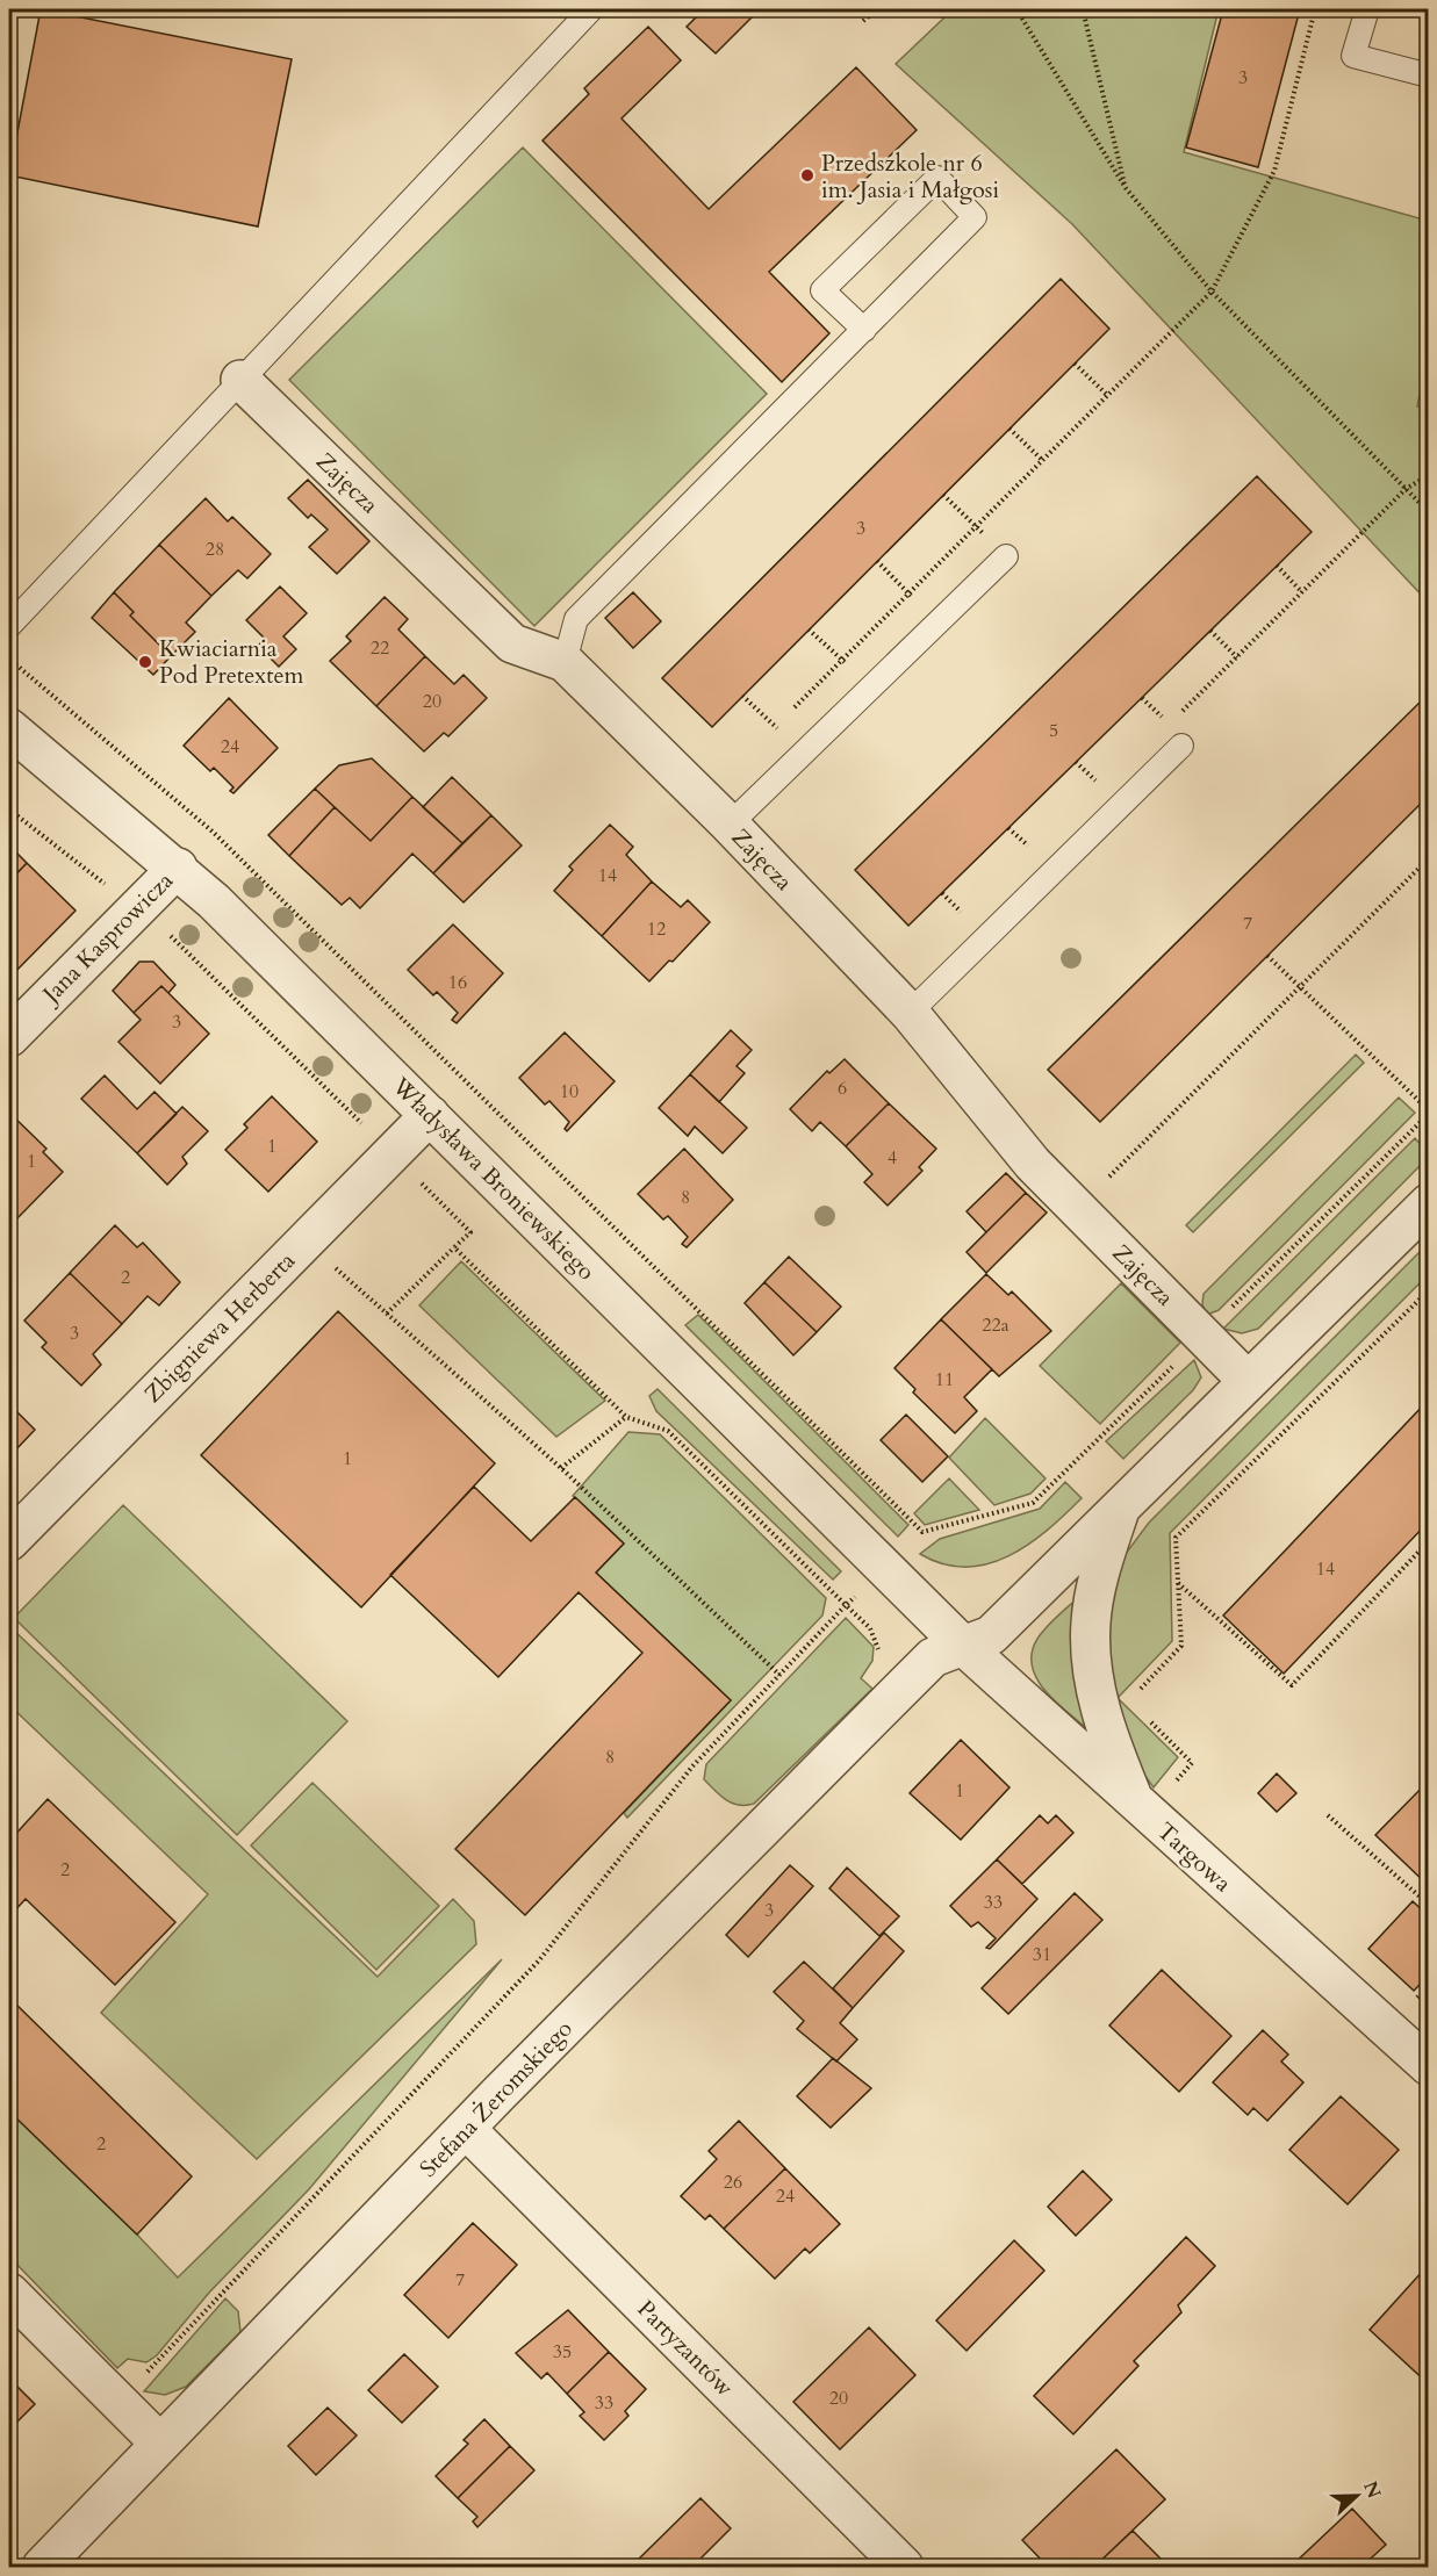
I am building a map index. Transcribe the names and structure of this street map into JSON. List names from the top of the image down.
{
  "streets": {
    "street": [
      "Zajęcza",
      "Jana Kasprowicza",
      "Władysława Broniewskiego",
      "Zbigniewa Herberta",
      "Targowa",
      "Stefana Żeromskiego",
      "Partyzantów"
    ]
  },
  "crossings": [
    ["Jana Kasprowicza", "Władysława Broniewskiego"],
    ["Władysława Broniewskiego", "Zbigniewa Herberta"],
    ["Władysława Broniewskiego", "Targowa"],
    ["Władysława Broniewskiego", "Stefana Żeromskiego"],
    ["Targowa", "Stefana Żeromskiego"],
    ["Stefana Żeromskiego", "Partyzantów"]
  ],
  "places": ["Przedszkole nr 6 im. Jasia i Małgosi", "Kwiaciarnia Pod Pretextem"],
  "house_numbers": [
    "3",
    "3",
    "28",
    "22",
    "20",
    "5",
    "24",
    "14",
    "7",
    "12",
    "16",
    "3",
    "6",
    "10",
    "1",
    "4",
    "1",
    "8",
    "2",
    "22a",
    "3",
    "11",
    "1",
    "14",
    "8",
    "1",
    "2",
    "33",
    "3",
    "31",
    "2",
    "26",
    "24",
    "7",
    "35",
    "20",
    "33"
  ],
  "north": "right"
}
